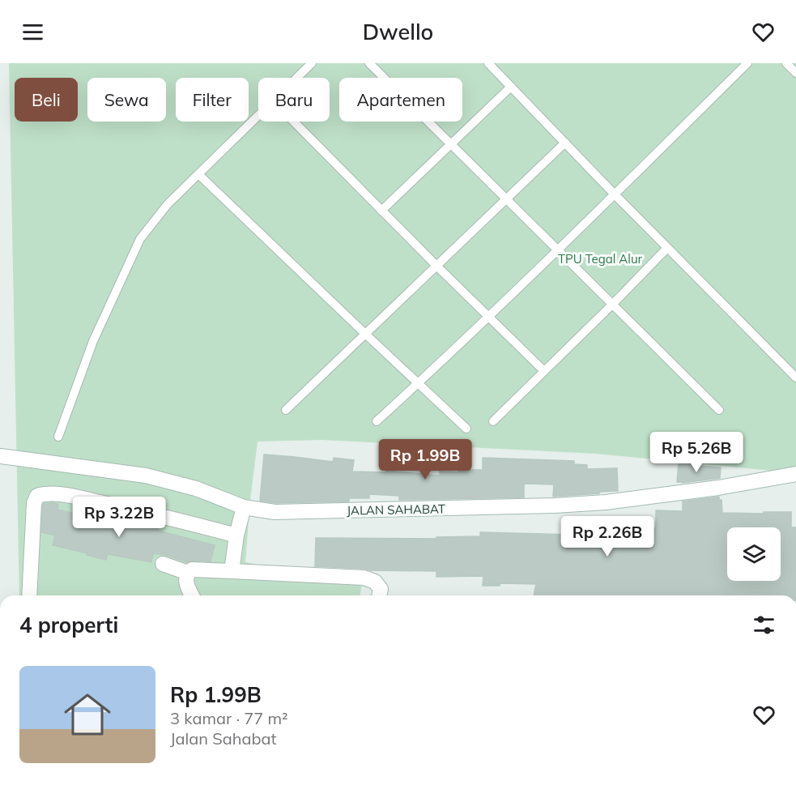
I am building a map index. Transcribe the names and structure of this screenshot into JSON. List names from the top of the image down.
{
  "streets": {
    "street": ["JALAN SAHABAT"]
  },
  "parks": ["TPU Tegal Alur"],
  "page": {
    "header": "Dwello",
    "chip": [
      "Beli",
      "Sewa",
      "Filter",
      "Baru",
      "Apartemen"
    ],
    "price": [
      "Rp 5.26B",
      "Rp 1.99B",
      "Rp 3.22B",
      "Rp 2.26B"
    ],
    "heading": "4 properti",
    "list": [
      {
        "name": "Rp 1.99B",
        "note": "3 kamar · 77 m² · Jalan Sahabat"
      }
    ]
  }
}
